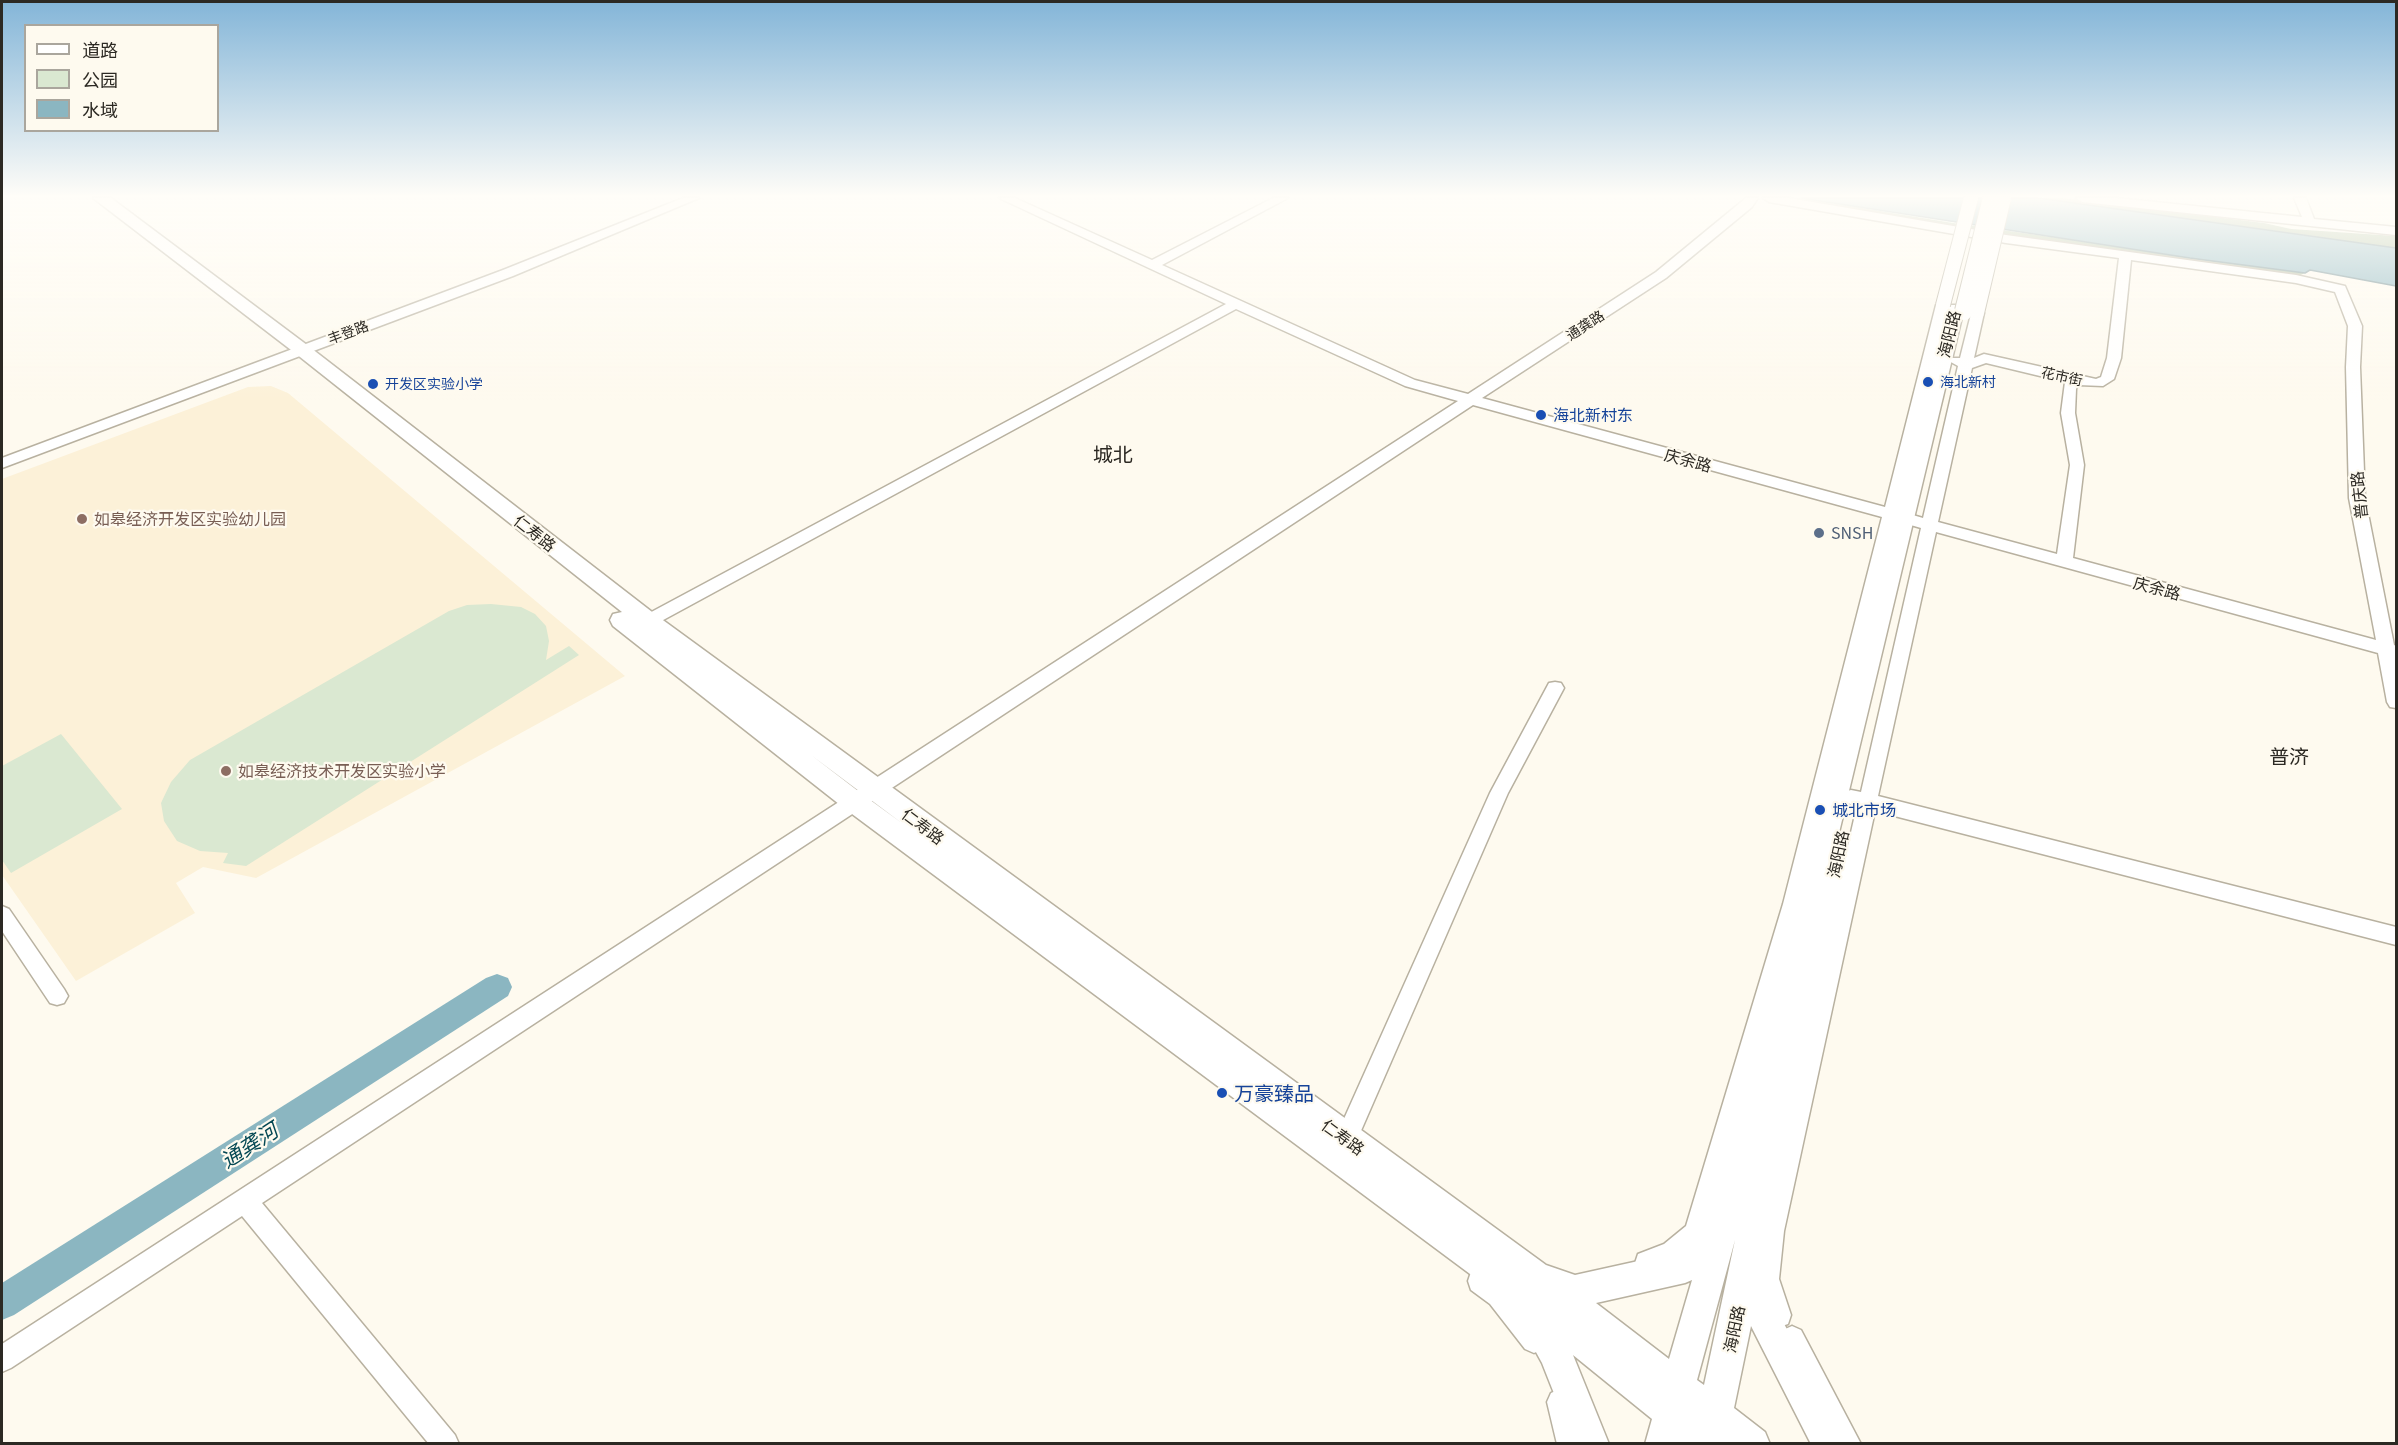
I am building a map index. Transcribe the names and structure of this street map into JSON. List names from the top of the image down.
{
  "streets": {
    "main road": ["海阳路", "仁寿路"],
    "street": [
      "通龚路",
      "丰登路",
      "花市街",
      "庆余路",
      "普庆路"
    ]
  },
  "crossings": [
    ["通龚路", "庆余路"],
    ["通龚路", "仁寿路"],
    ["丰登路", "仁寿路"],
    ["海阳路", "庆余路"],
    ["海阳路", "仁寿路"],
    ["庆余路", "普庆路"]
  ],
  "districts": ["城北", "普济"],
  "water": ["通龚河"],
  "places": [
    "海北新村",
    "开发区实验小学",
    "海北新村东",
    "如皋经济开发区实验幼儿园",
    "SNSH",
    "如皋经济技术开发区实验小学",
    "城北市场",
    "万豪臻品"
  ],
  "legend": ["道路", "公园", "水域"]
}
